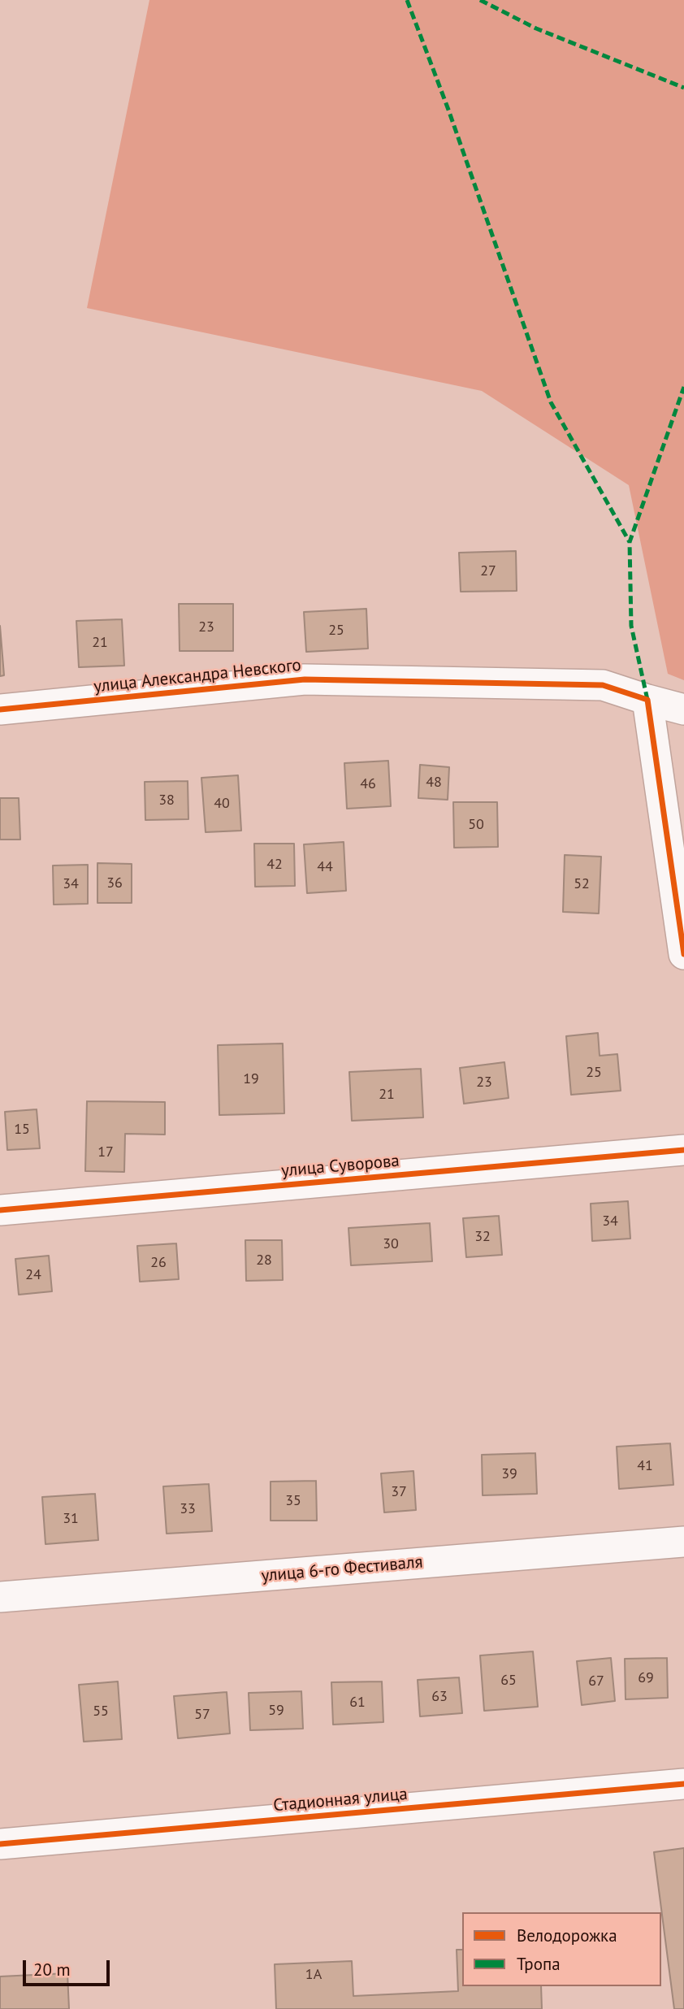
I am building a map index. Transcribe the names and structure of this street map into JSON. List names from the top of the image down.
{
  "streets": {
    "street": [
      "улица Александра Невского",
      "улица Суворова",
      "улица 6-го Фестиваля",
      "Стадионная улица"
    ]
  },
  "house_numbers": [
    "27",
    "23",
    "25",
    "21",
    "48",
    "46",
    "38",
    "40",
    "50",
    "42",
    "44",
    "36",
    "34",
    "52",
    "25",
    "19",
    "23",
    "21",
    "15",
    "17",
    "34",
    "32",
    "30",
    "28",
    "26",
    "24",
    "41",
    "39",
    "37",
    "35",
    "33",
    "31",
    "69",
    "65",
    "67",
    "63",
    "61",
    "59",
    "55",
    "57",
    "1А"
  ],
  "legend": ["Велодорожка", "Тропа"],
  "scale_bar": "20 m"
}
